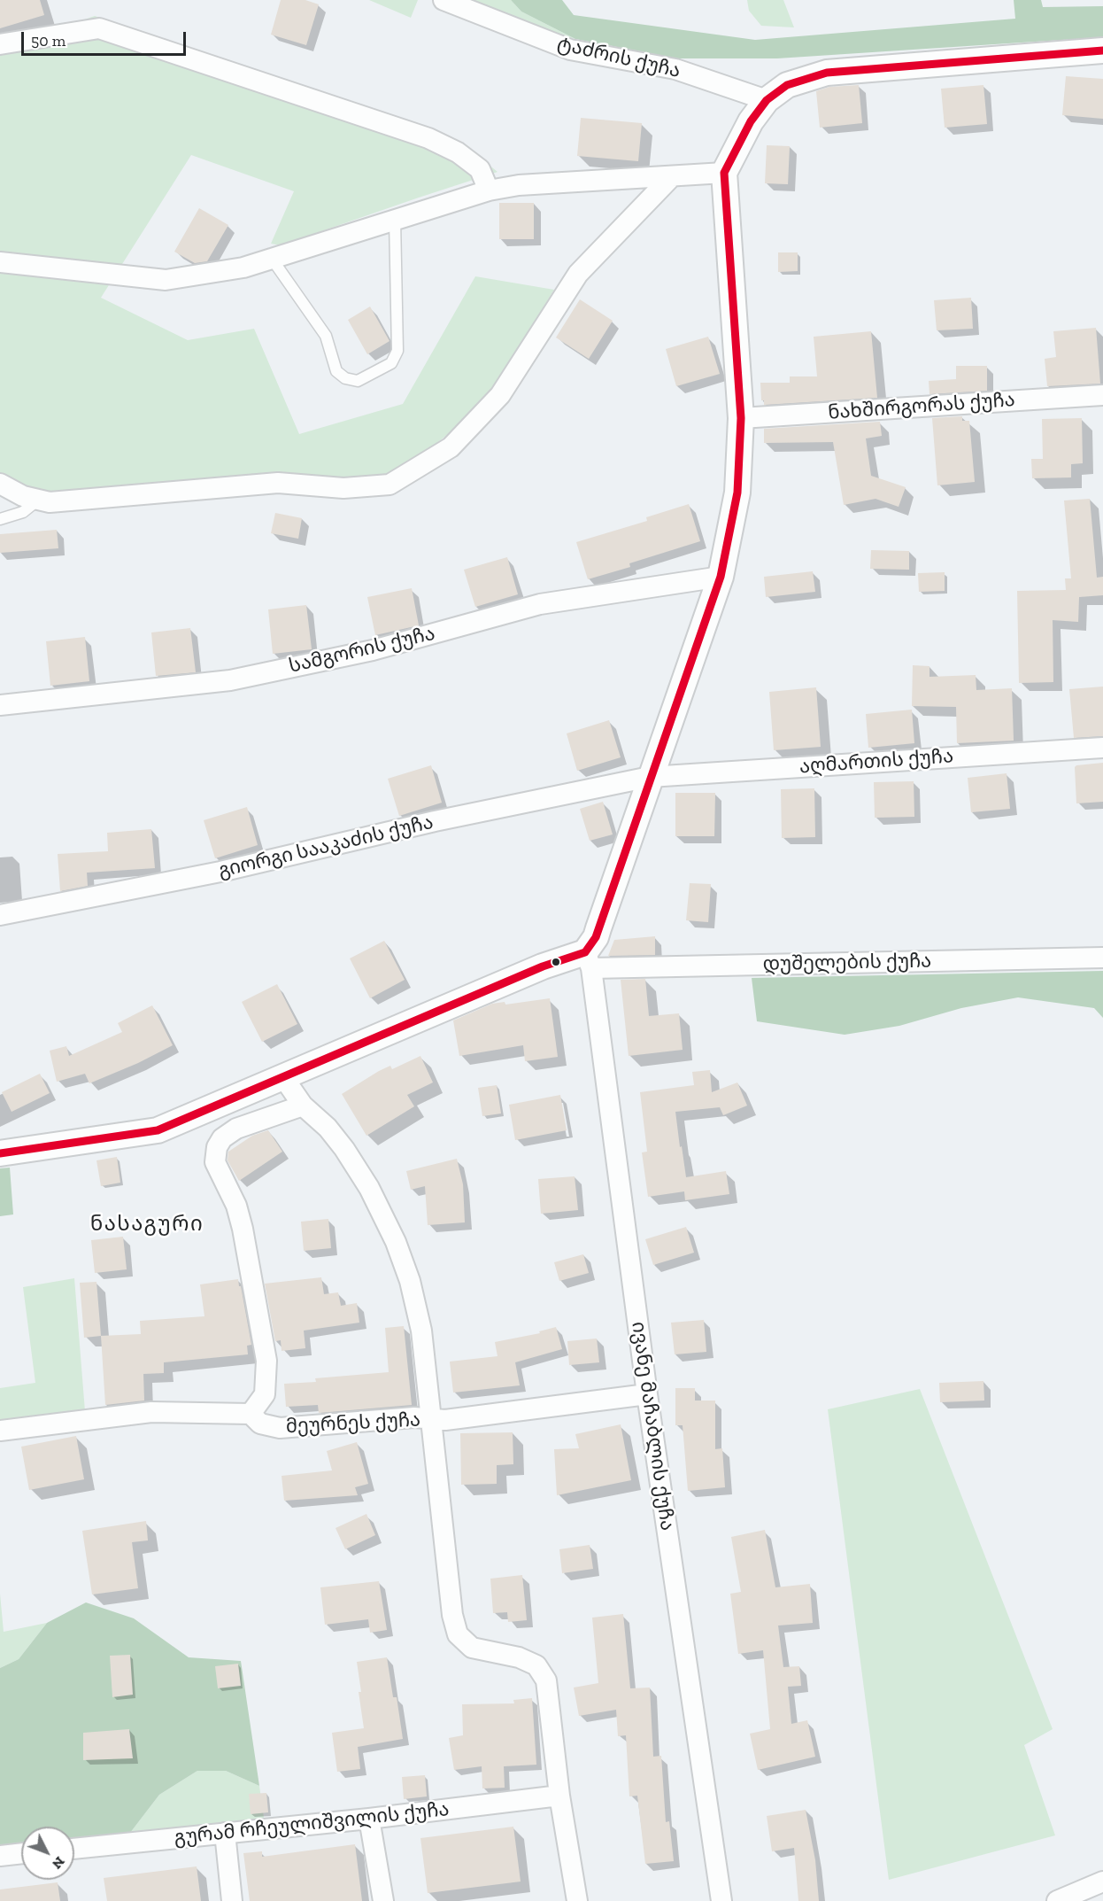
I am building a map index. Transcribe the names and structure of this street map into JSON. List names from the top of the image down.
{
  "streets": {
    "street": [
      "ტაძრის ქუჩა",
      "ნახშირგორას ქუჩა",
      "სამგორის ქუჩა",
      "აღმართის ქუჩა",
      "გიორგი სააკაძის ქუჩა",
      "დუშელების ქუჩა",
      "მეურნეს ქუჩა",
      "ივანე მაჩაბლის ქუჩა",
      "გურამ რჩეულიშვილის ქუჩა"
    ]
  },
  "crossings": [
    ["აღმართის ქუჩა", "გიორგი სააკაძის ქუჩა"],
    ["დუშელების ქუჩა", "ივანე მაჩაბლის ქუჩა"],
    ["მეურნეს ქუჩა", "ივანე მაჩაბლის ქუჩა"]
  ],
  "districts": ["ნასაგური"],
  "scale_bar": "50 m",
  "north": "bottom right"
}
